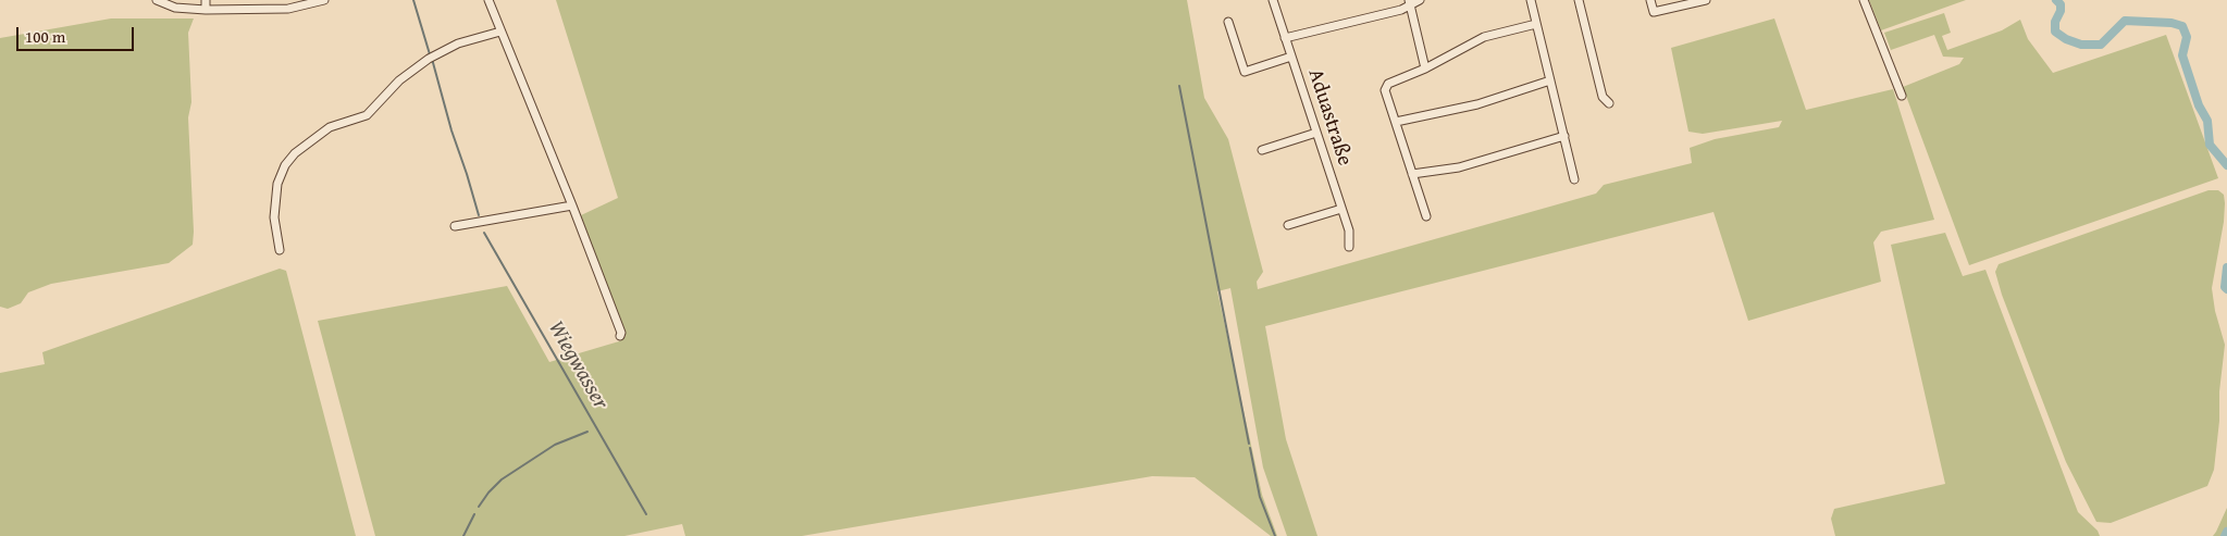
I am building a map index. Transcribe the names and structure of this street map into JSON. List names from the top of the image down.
{
  "streets": {
    "street": ["Aduastraße"]
  },
  "water": ["Wiegwasser"],
  "scale_bar": "100 m"
}
